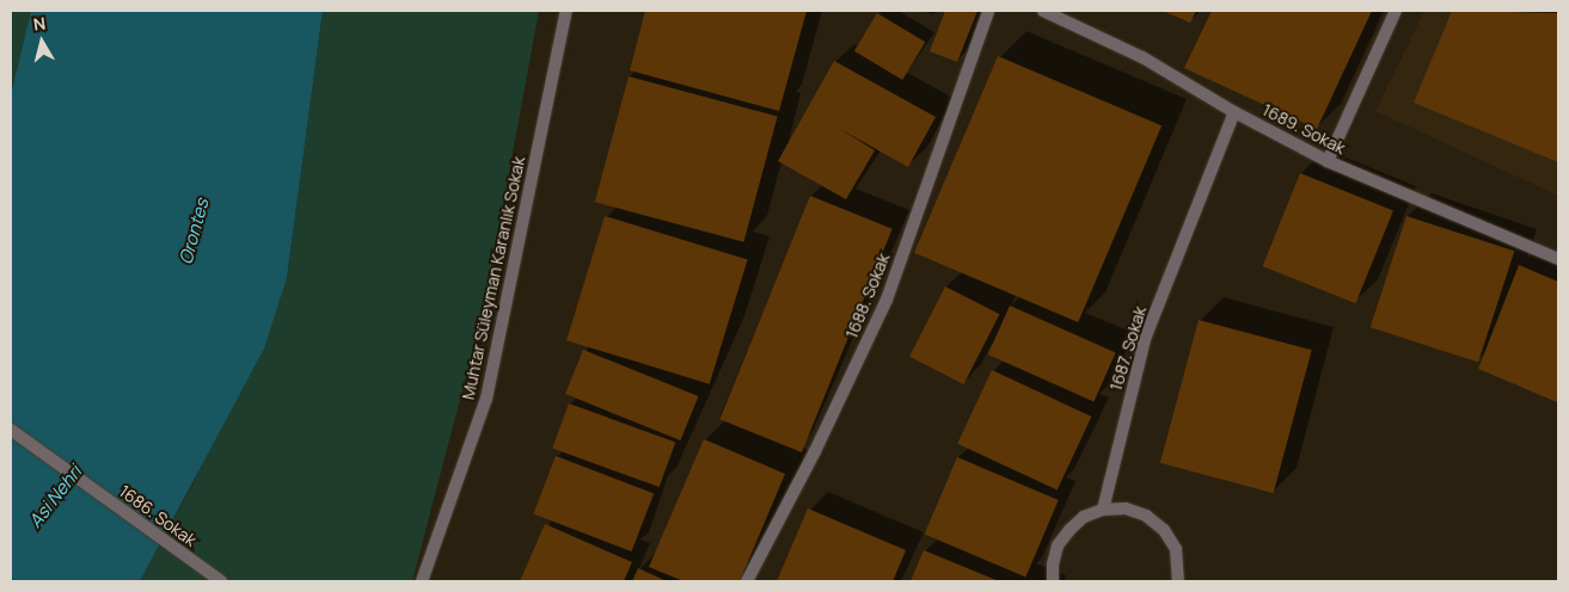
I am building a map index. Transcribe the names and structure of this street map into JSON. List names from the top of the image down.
{
  "streets": {
    "street": [
      "1689. Sokak",
      "Muhtar Süleyman Karanlık Sokak",
      "1688. Sokak",
      "1687. Sokak",
      "1686. Sokak"
    ]
  },
  "crossings": [
    ["1689. Sokak", "1687. Sokak"]
  ],
  "water": ["Orontes", "Asi Nehri"],
  "north": "top"
}
